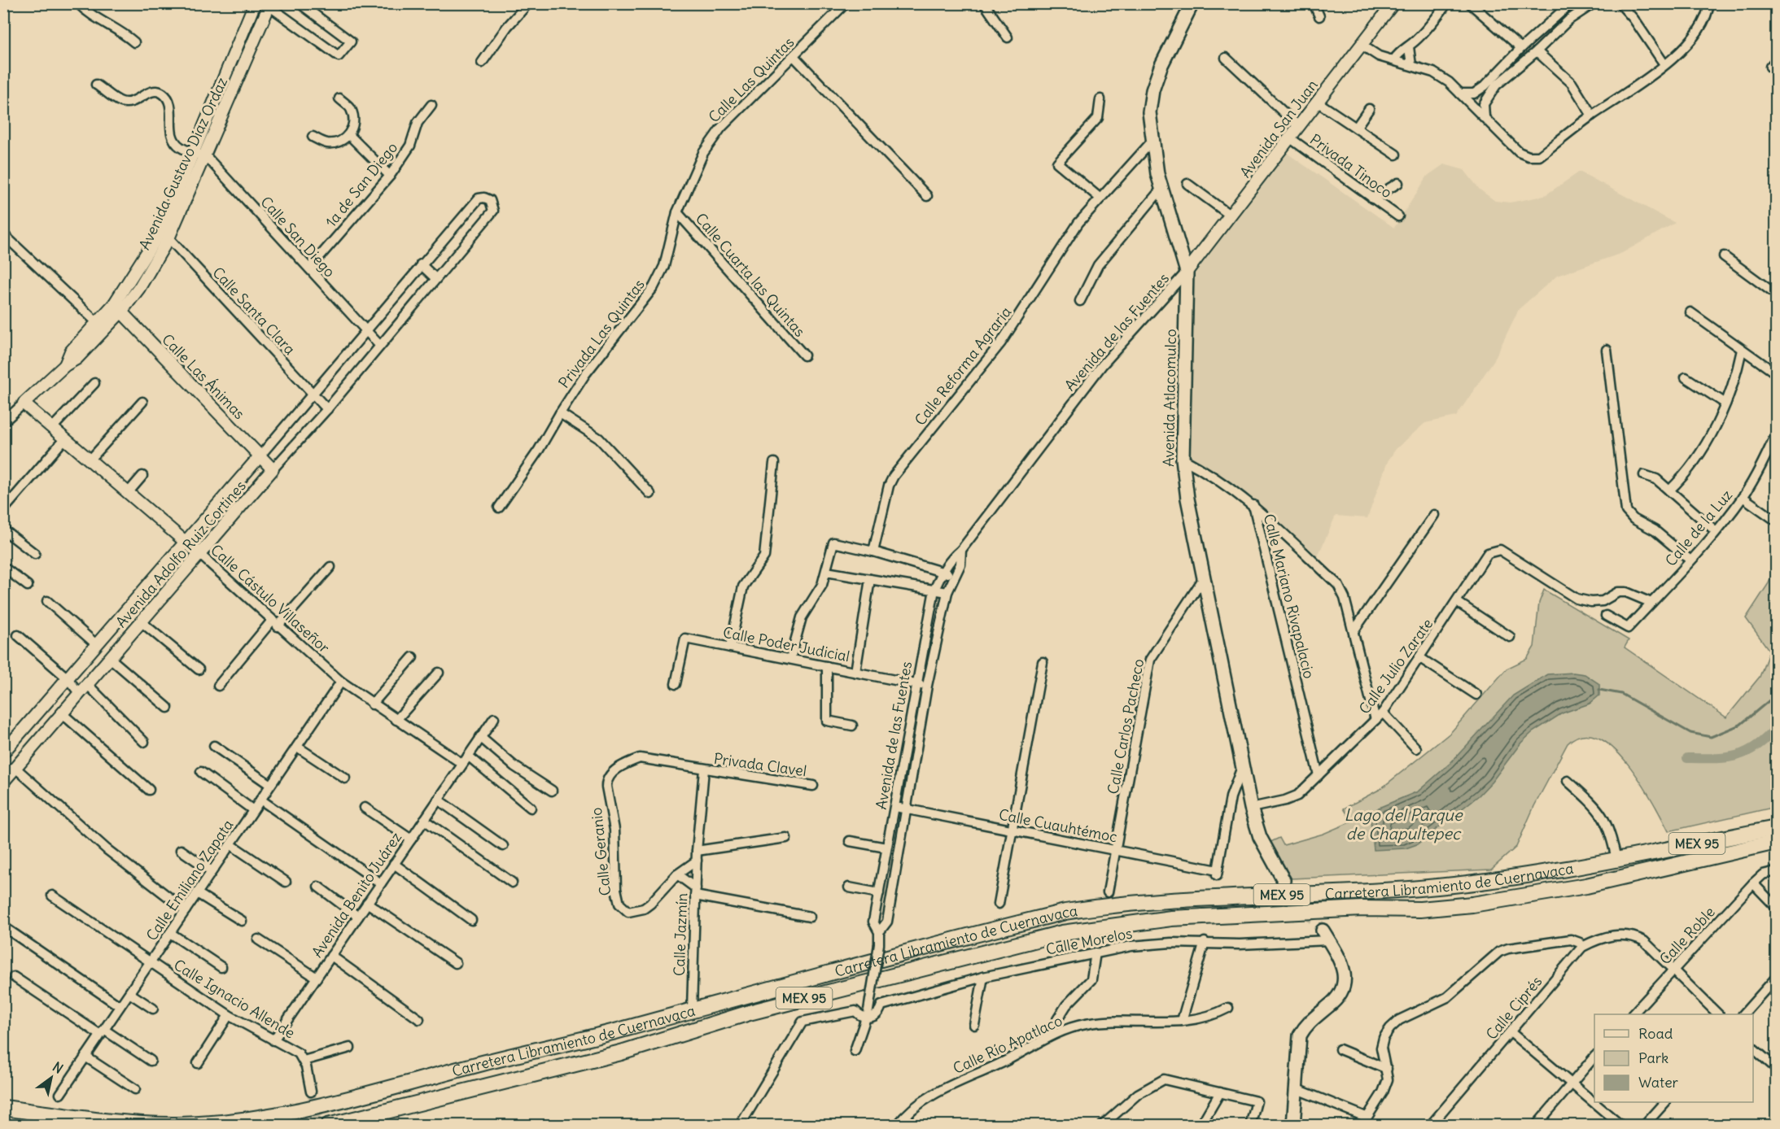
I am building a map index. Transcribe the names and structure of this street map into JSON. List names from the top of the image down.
{
  "streets": {
    "highway": ["MEX 95", "Carretera Libramiento de Cuernavaca"],
    "main road": ["Avenida Atlacomulco"],
    "street": [
      "Calle Las Quintas",
      "Avenida San Juan",
      "Avenida Gustavo Díaz Ordaz",
      "Privada Tinoco",
      "1a de San Diego",
      "Calle San Diego",
      "Calle Cuarta las Quintas",
      "Calle Santa Clara",
      "Avenida de las Fuentes",
      "Privada Las Quintas",
      "Calle Reforma Agraria",
      "Calle Las Ánimas",
      "Calle de la Luz",
      "Avenida Adolfo Ruiz Cortines",
      "Calle Mariano Rivapalacio",
      "Calle Cástulo Villaseñor",
      "Calle Poder Judicial",
      "Calle Julio Zarate",
      "Calle Carlos Pacheco",
      "Privada Clavel",
      "Calle Cuauhtémoc",
      "Calle Geranio",
      "Calle Emiliano Zapata",
      "Avenida Benito Juárez",
      "Calle Jazmín",
      "Calle Roble",
      "Calle Morelos",
      "Calle Ignacio Allende",
      "Calle Ciprés",
      "Calle Río Apatlaco"
    ]
  },
  "crossings": [
    ["Calle Las Quintas", "Calle Cuarta las Quintas"],
    ["Calle Las Quintas", "Privada Las Quintas"],
    ["Avenida San Juan", "Privada Tinoco"],
    ["Avenida San Juan", "Avenida de las Fuentes"],
    ["Avenida San Juan", "Avenida Atlacomulco"],
    ["Avenida Gustavo Díaz Ordaz", "Calle San Diego"],
    ["Avenida Gustavo Díaz Ordaz", "Calle Santa Clara"],
    ["Avenida Gustavo Díaz Ordaz", "Calle Las Ánimas"],
    ["Avenida Gustavo Díaz Ordaz", "Calle Cástulo Villaseñor"],
    ["1a de San Diego", "Calle San Diego"],
    ["Calle San Diego", "Avenida Adolfo Ruiz Cortines"],
    ["Calle Cuarta las Quintas", "Privada Las Quintas"],
    ["Calle Santa Clara", "Avenida Adolfo Ruiz Cortines"],
    ["Avenida de las Fuentes", "Avenida Atlacomulco"],
    ["Avenida de las Fuentes", "Calle Poder Judicial"],
    ["Avenida de las Fuentes", "Calle Cuauhtémoc"],
    ["Avenida de las Fuentes", "Calle Morelos"],
    ["Calle Reforma Agraria", "Avenida Atlacomulco"],
    ["Calle Las Ánimas", "Avenida Adolfo Ruiz Cortines"],
    ["Avenida Atlacomulco", "Calle Mariano Rivapalacio"],
    ["Avenida Atlacomulco", "Calle Julio Zarate"],
    ["Avenida Atlacomulco", "Calle Carlos Pacheco"],
    ["Avenida Atlacomulco", "Calle Cuauhtémoc"],
    ["Calle de la Luz", "Calle Julio Zarate"],
    ["Avenida Adolfo Ruiz Cortines", "Calle Cástulo Villaseñor"],
    ["Calle Mariano Rivapalacio", "Calle Julio Zarate"],
    ["Calle Cástulo Villaseñor", "Calle Emiliano Zapata"],
    ["Calle Cástulo Villaseñor", "Avenida Benito Juárez"],
    ["Calle Carlos Pacheco", "Calle Cuauhtémoc"],
    ["Privada Clavel", "Calle Geranio"],
    ["Privada Clavel", "Calle Jazmín"],
    ["Calle Geranio", "Calle Jazmín"],
    ["Carretera Libramiento de Cuernavaca", "Calle Jazmín"],
    ["Calle Emiliano Zapata", "Calle Ignacio Allende"],
    ["Avenida Benito Juárez", "Calle Ignacio Allende"],
    ["Calle Roble", "Calle Ciprés"]
  ],
  "water": ["Lago del Parque de Chapultepec"],
  "legend": ["Road", "Park", "Water"],
  "north": "top right"
}
